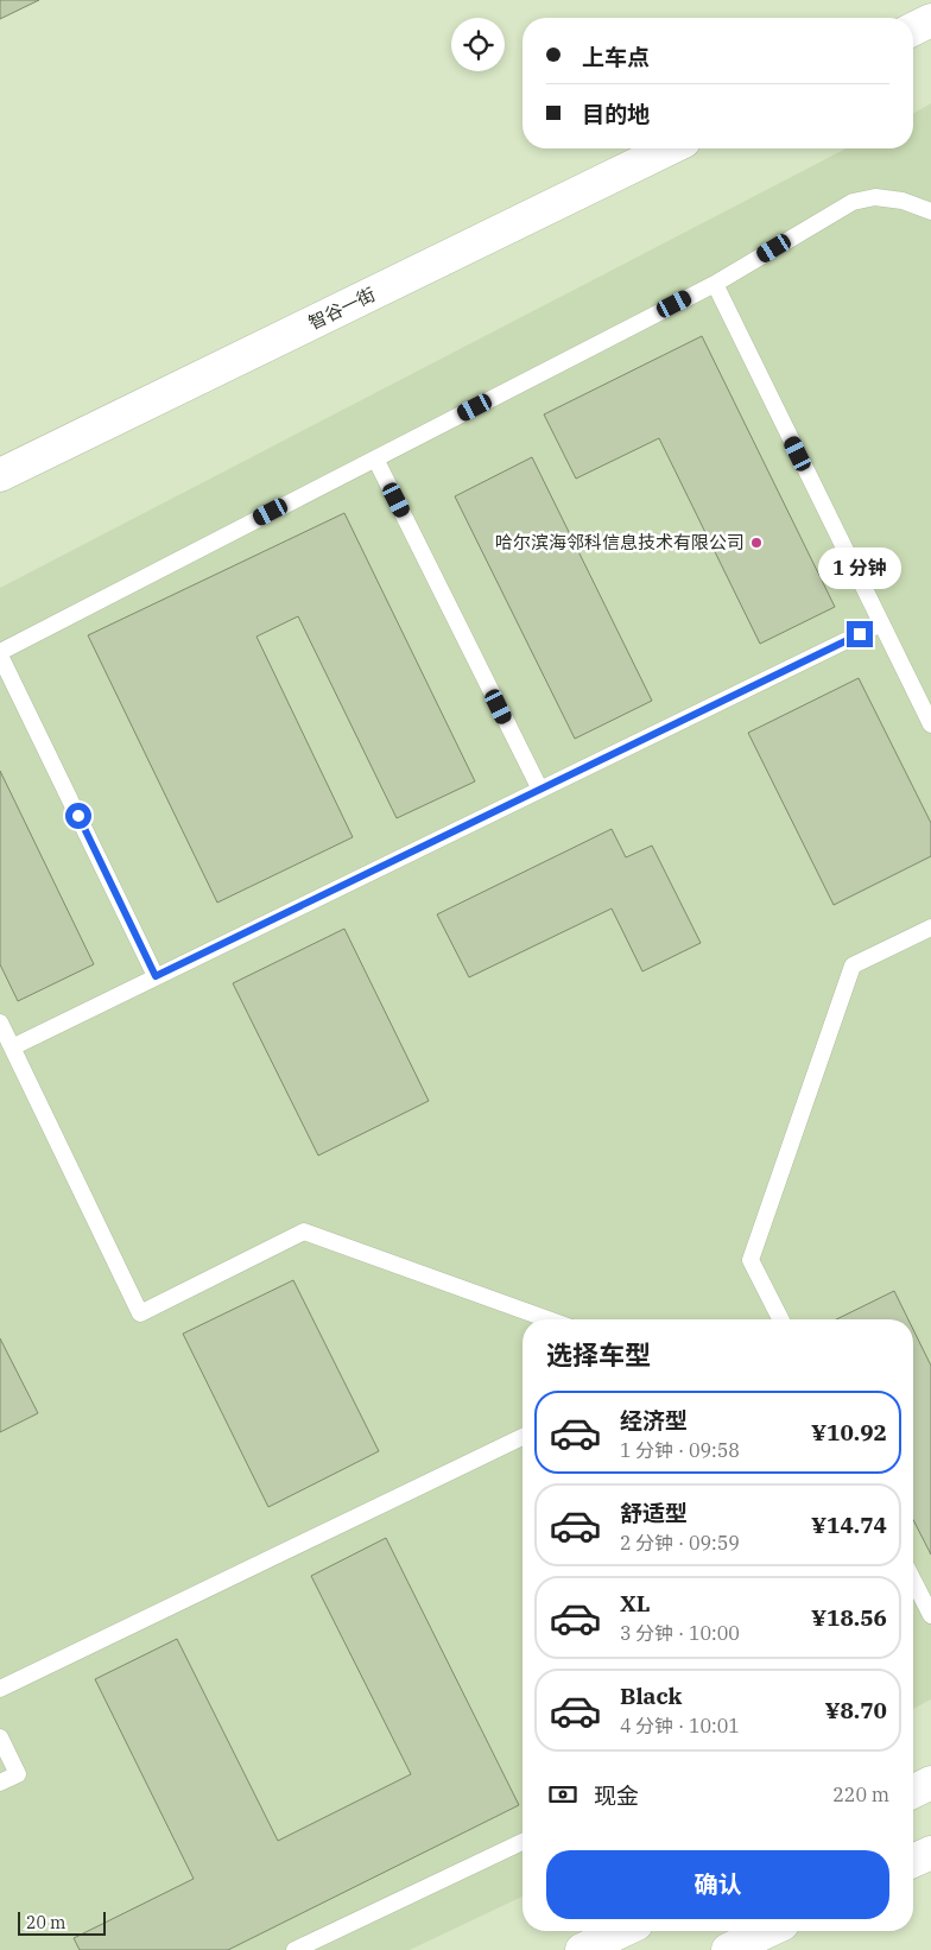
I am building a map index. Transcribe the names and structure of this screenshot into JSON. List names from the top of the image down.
{
  "streets": {
    "street": ["智谷一街"]
  },
  "places": ["哈尔滨海邻科信息技术有限公司"],
  "scale_bar": "20 m",
  "page": {
    "banner": ["上车点", "目的地"],
    "bubble": "1 分钟",
    "heading": "选择车型",
    "list": [
      {
        "name": "经济型",
        "note": "1 分钟 · 09:58",
        "value": "¥10.92"
      },
      {
        "name": "舒适型",
        "note": "2 分钟 · 09:59",
        "value": "¥14.74"
      },
      {
        "name": "XL",
        "note": "3 分钟 · 10:00",
        "value": "¥18.56"
      },
      {
        "name": "Black",
        "note": "4 分钟 · 10:01",
        "value": "¥8.70"
      }
    ],
    "pay": ["现金", "220 m"],
    "buttons": "确认",
    "scale": "20 m"
  }
}
